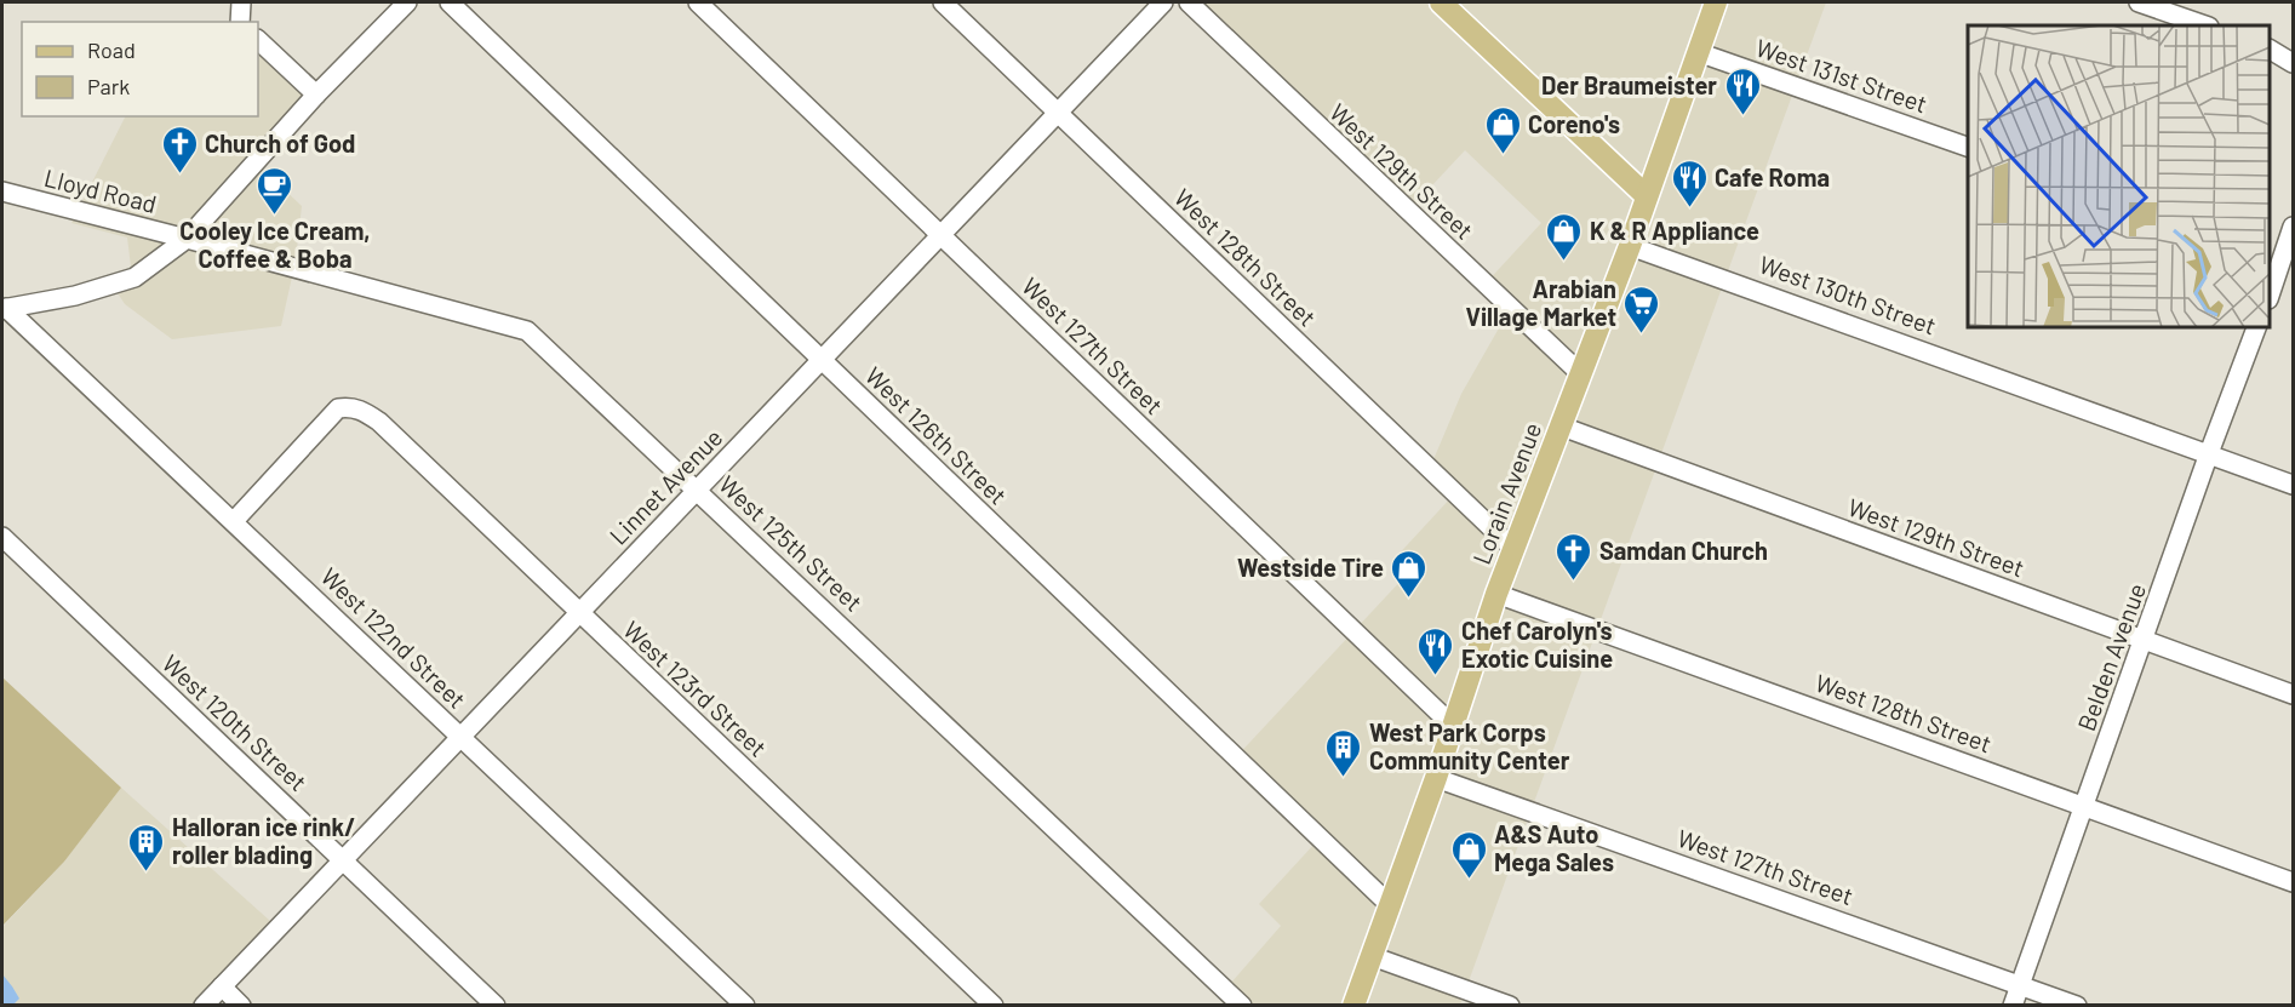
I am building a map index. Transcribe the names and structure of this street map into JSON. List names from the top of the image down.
{
  "streets": {
    "main road": ["Lorain Avenue"],
    "street": [
      "West 131st Street",
      "West 129th Street",
      "Lloyd Road",
      "West 128th Street",
      "West 130th Street",
      "West 127th Street",
      "West 126th Street",
      "Linnet Avenue",
      "West 125th Street",
      "West 122nd Street",
      "Belden Avenue",
      "West 123rd Street",
      "West 120th Street"
    ]
  },
  "crossings": [
    ["West 131st Street", "Lorain Avenue"],
    ["West 129th Street", "Lorain Avenue"],
    ["West 129th Street", "Belden Avenue"],
    ["Lloyd Road", "West 125th Street"],
    ["West 128th Street", "Linnet Avenue"],
    ["West 128th Street", "Lorain Avenue"],
    ["West 128th Street", "Belden Avenue"],
    ["West 130th Street", "Lorain Avenue"],
    ["West 130th Street", "Belden Avenue"],
    ["West 127th Street", "Linnet Avenue"],
    ["West 127th Street", "Lorain Avenue"],
    ["West 127th Street", "Belden Avenue"],
    ["West 126th Street", "Linnet Avenue"],
    ["West 126th Street", "Lorain Avenue"],
    ["Linnet Avenue", "West 125th Street"],
    ["Linnet Avenue", "West 122nd Street"],
    ["Linnet Avenue", "West 123rd Street"],
    ["Linnet Avenue", "West 120th Street"],
    ["West 122nd Street", "West 123rd Street"]
  ],
  "places": {
    "restaurant": ["Der Braumeister", "Cafe Roma", "Chef Carolyn's Exotic Cuisine"],
    "shop": [
      "Coreno's",
      "K & R Appliance",
      "Westside Tire",
      "A&S Auto Mega Sales"
    ],
    "church": ["Church of God", "Samdan Church"],
    "cafe": ["Cooley Ice Cream, Coffee & Boba"],
    "supermarket": ["Arabian Village Market"],
    "building": ["West Park Corps Community Center", "Halloran ice rink/ roller blading"]
  },
  "legend": ["Road", "Park"]
}
